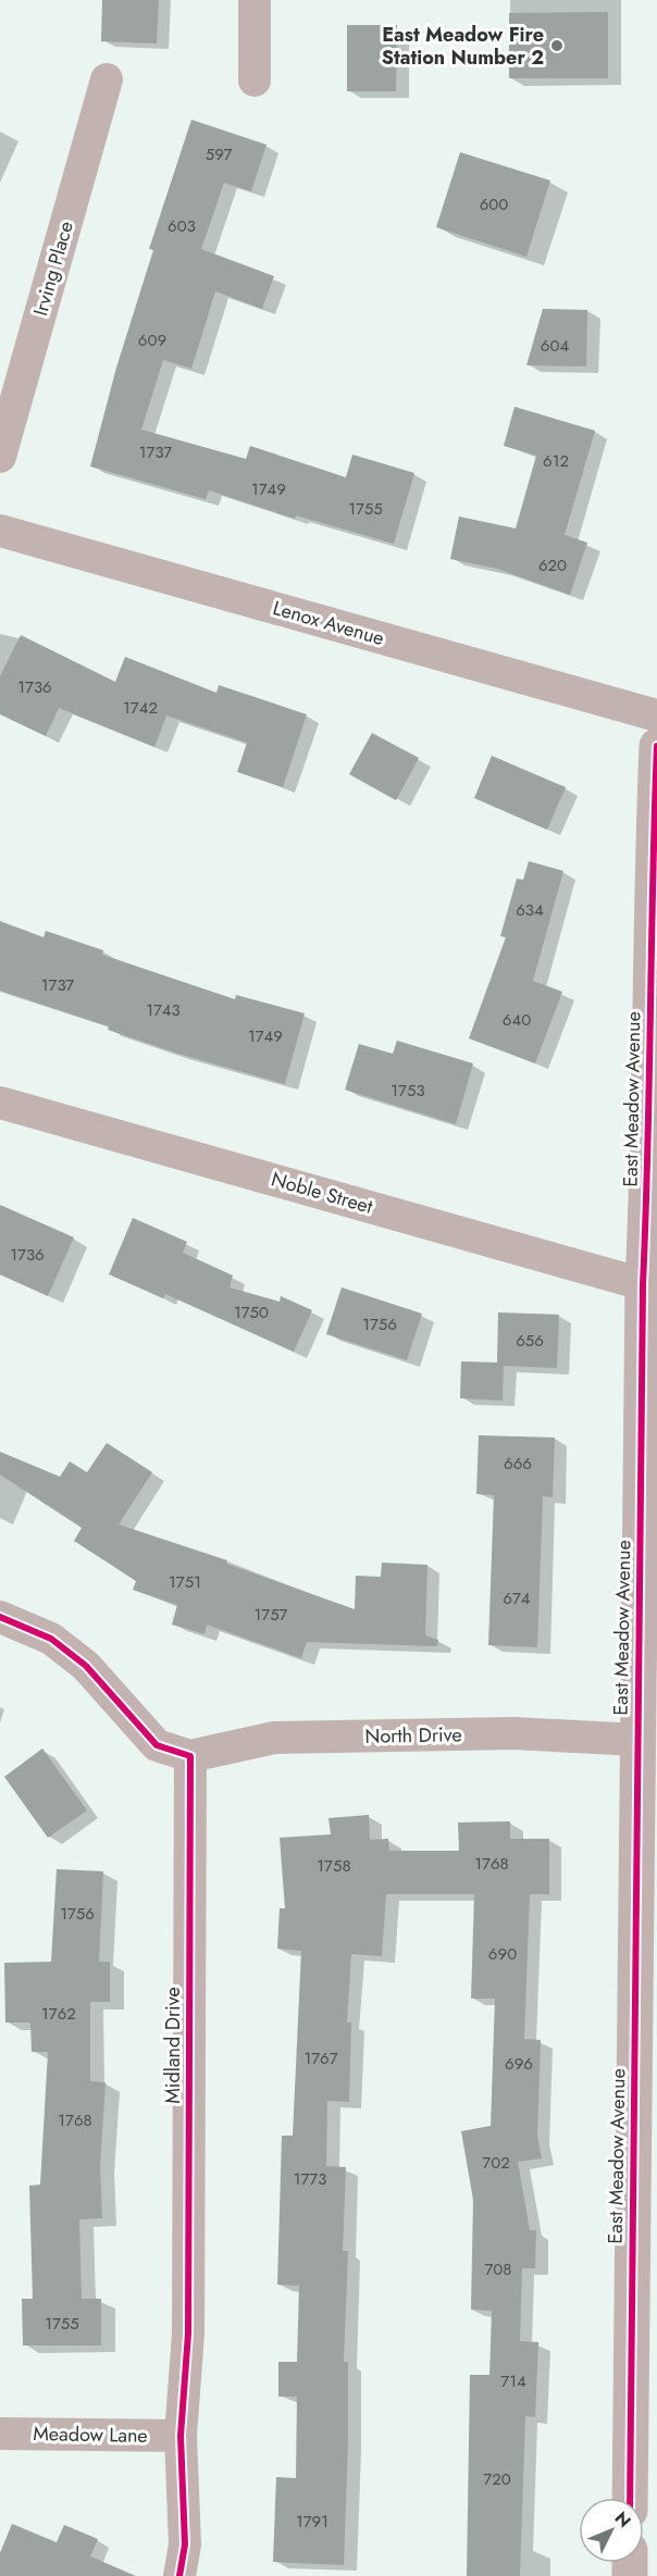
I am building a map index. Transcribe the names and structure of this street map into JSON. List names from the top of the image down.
{
  "streets": {
    "street": [
      "Irving Place",
      "Lenox Avenue",
      "East Meadow Avenue",
      "Noble Street",
      "North Drive",
      "Midland Drive",
      "Meadow Lane"
    ]
  },
  "crossings": [
    ["East Meadow Avenue", "Noble Street"],
    ["East Meadow Avenue", "North Drive"],
    ["North Drive", "Midland Drive"],
    ["Midland Drive", "Meadow Lane"]
  ],
  "places": ["East Meadow Fire Station Number 2"],
  "house_numbers": [
    "597",
    "600",
    "603",
    "609",
    "604",
    "1737",
    "612",
    "1749",
    "1755",
    "620",
    "1736",
    "1742",
    "634",
    "1737",
    "1743",
    "640",
    "1749",
    "1753",
    "1736",
    "1750",
    "1756",
    "656",
    "666",
    "1751",
    "674",
    "1757",
    "1768",
    "1758",
    "1756",
    "690",
    "1762",
    "1767",
    "696",
    "1768",
    "702",
    "1773",
    "708",
    "1755",
    "714",
    "720",
    "1791"
  ],
  "north": "top right"
}
